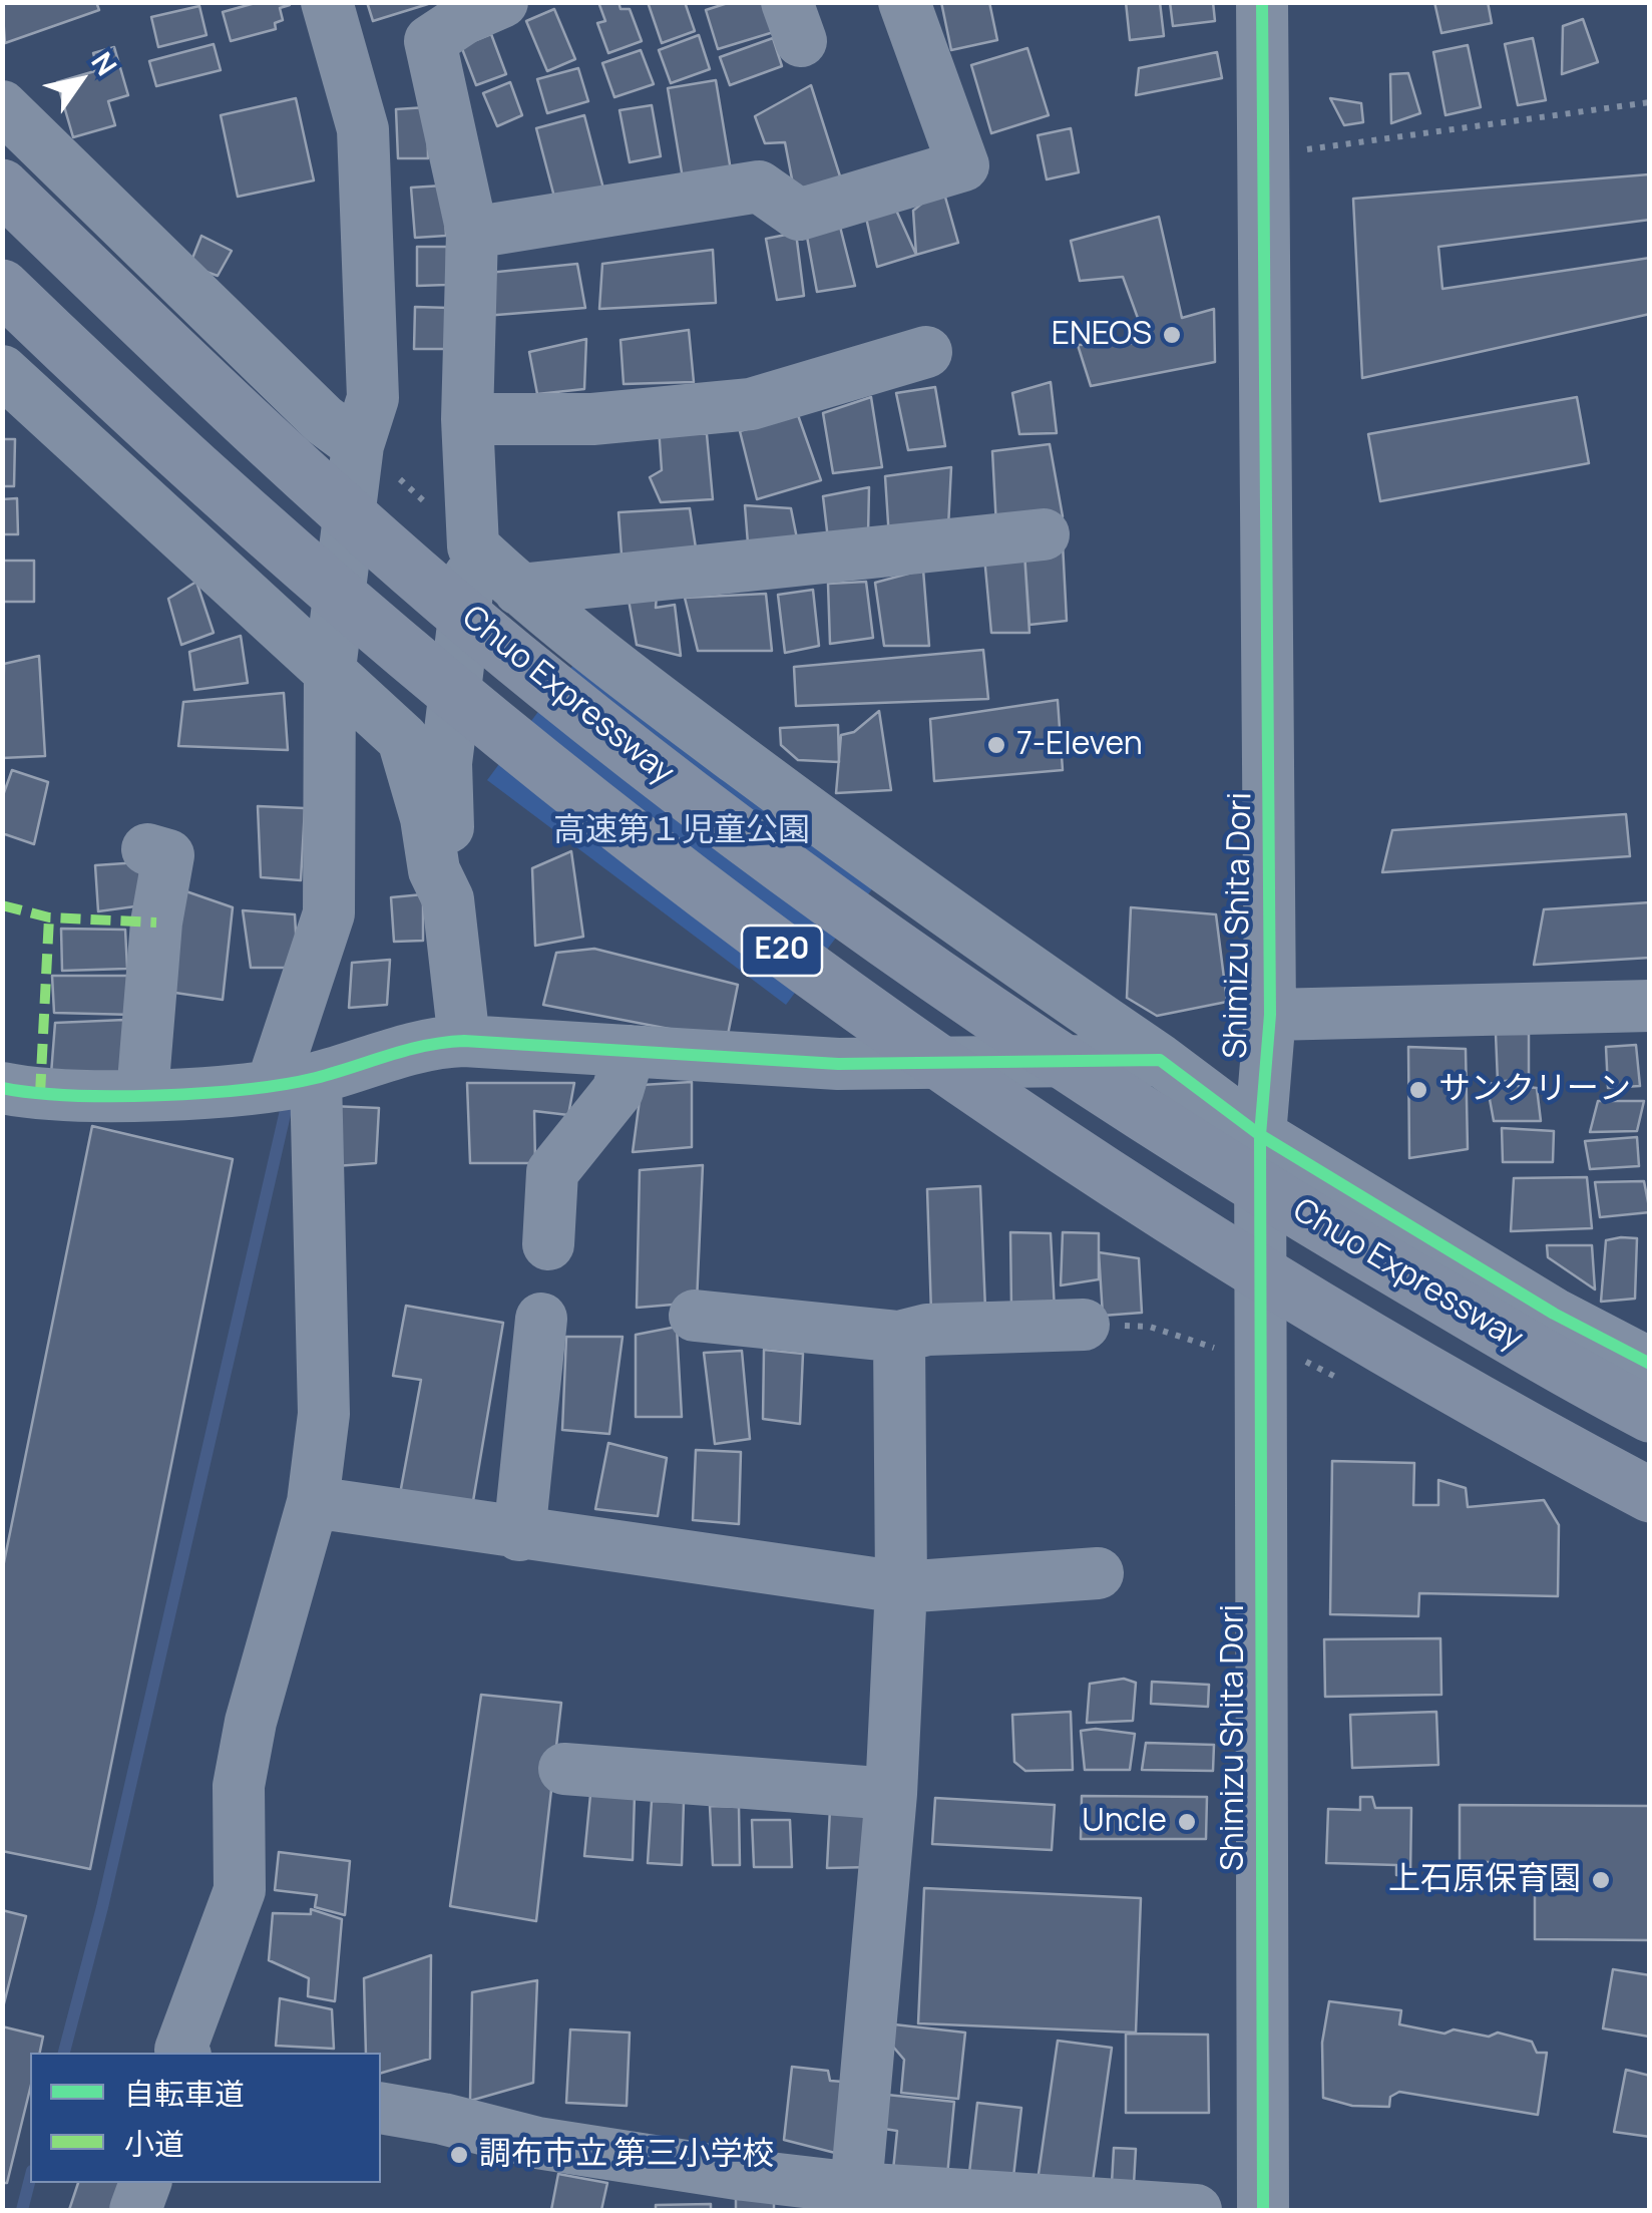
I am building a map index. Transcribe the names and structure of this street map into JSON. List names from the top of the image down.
{
  "streets": {
    "highway": ["Chuo Expressway", "E20"],
    "street": ["Shimizu Shita Dori"]
  },
  "parks": ["高速第１児童公園"],
  "places": [
    "ENEOS",
    "7-Eleven",
    "サンクリーン",
    "Uncle",
    "上石原保育園",
    "調布市立 第三小学校"
  ],
  "legend": ["自転車道", "小道"],
  "north": "top right"
}
